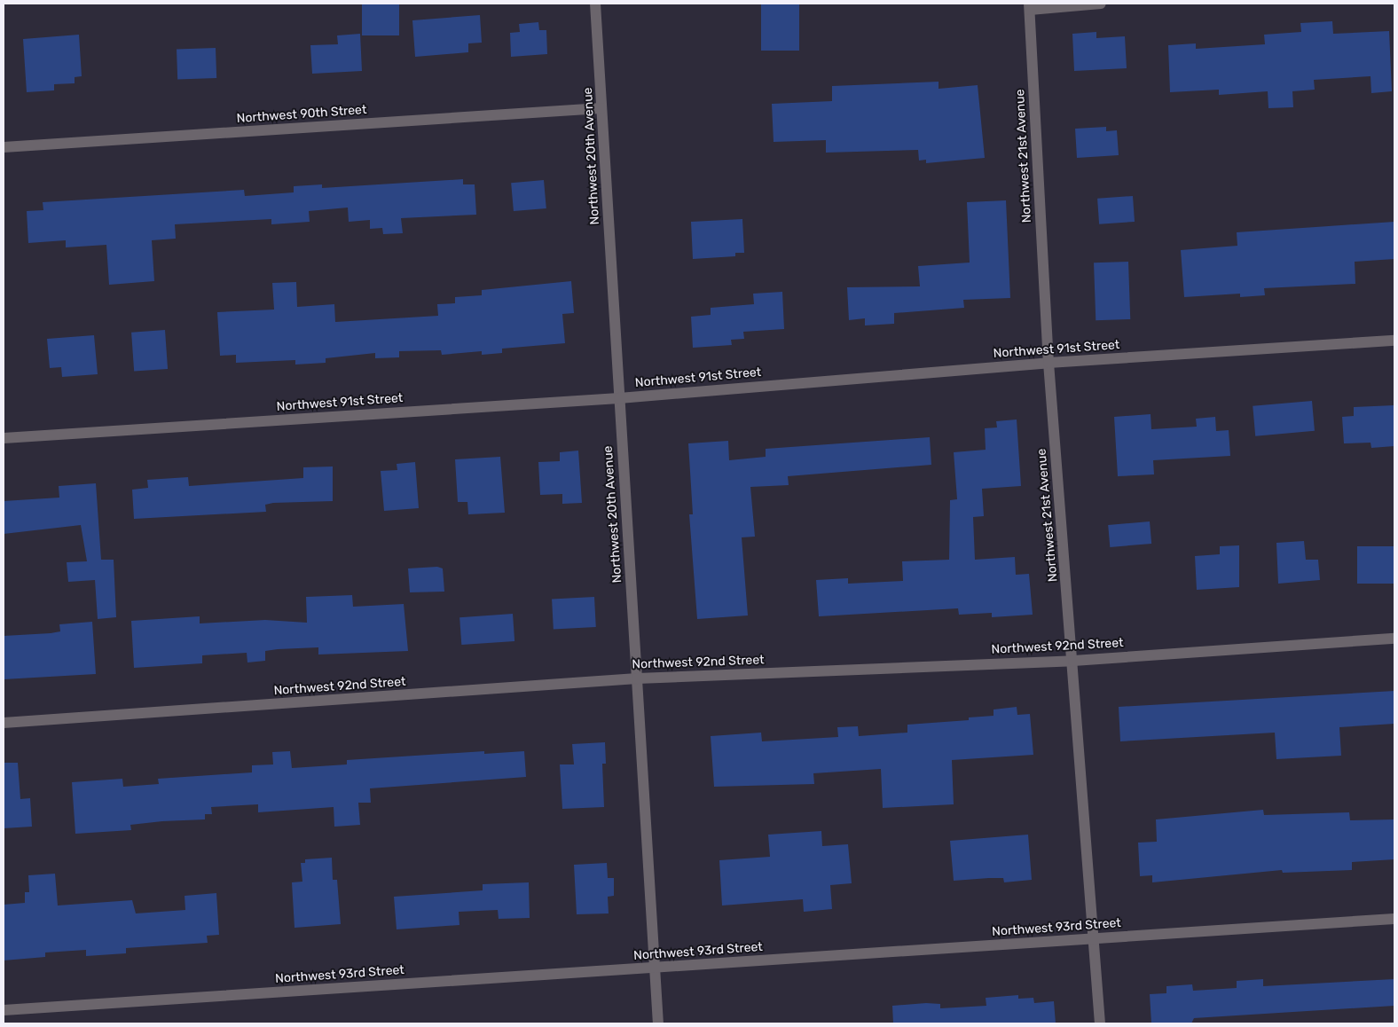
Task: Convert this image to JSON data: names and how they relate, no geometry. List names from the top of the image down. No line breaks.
{"streets":{"street":["Northwest 90th Street","Northwest 20th Avenue","Northwest 21st Avenue","Northwest 91st Street","Northwest 92nd Street","Northwest 93rd Street"]},"crossings":[["Northwest 90th Street","Northwest 20th Avenue"],["Northwest 20th Avenue","Northwest 91st Street"],["Northwest 20th Avenue","Northwest 92nd Street"],["Northwest 20th Avenue","Northwest 93rd Street"],["Northwest 21st Avenue","Northwest 91st Street"],["Northwest 21st Avenue","Northwest 92nd Street"],["Northwest 21st Avenue","Northwest 93rd Street"]]}
